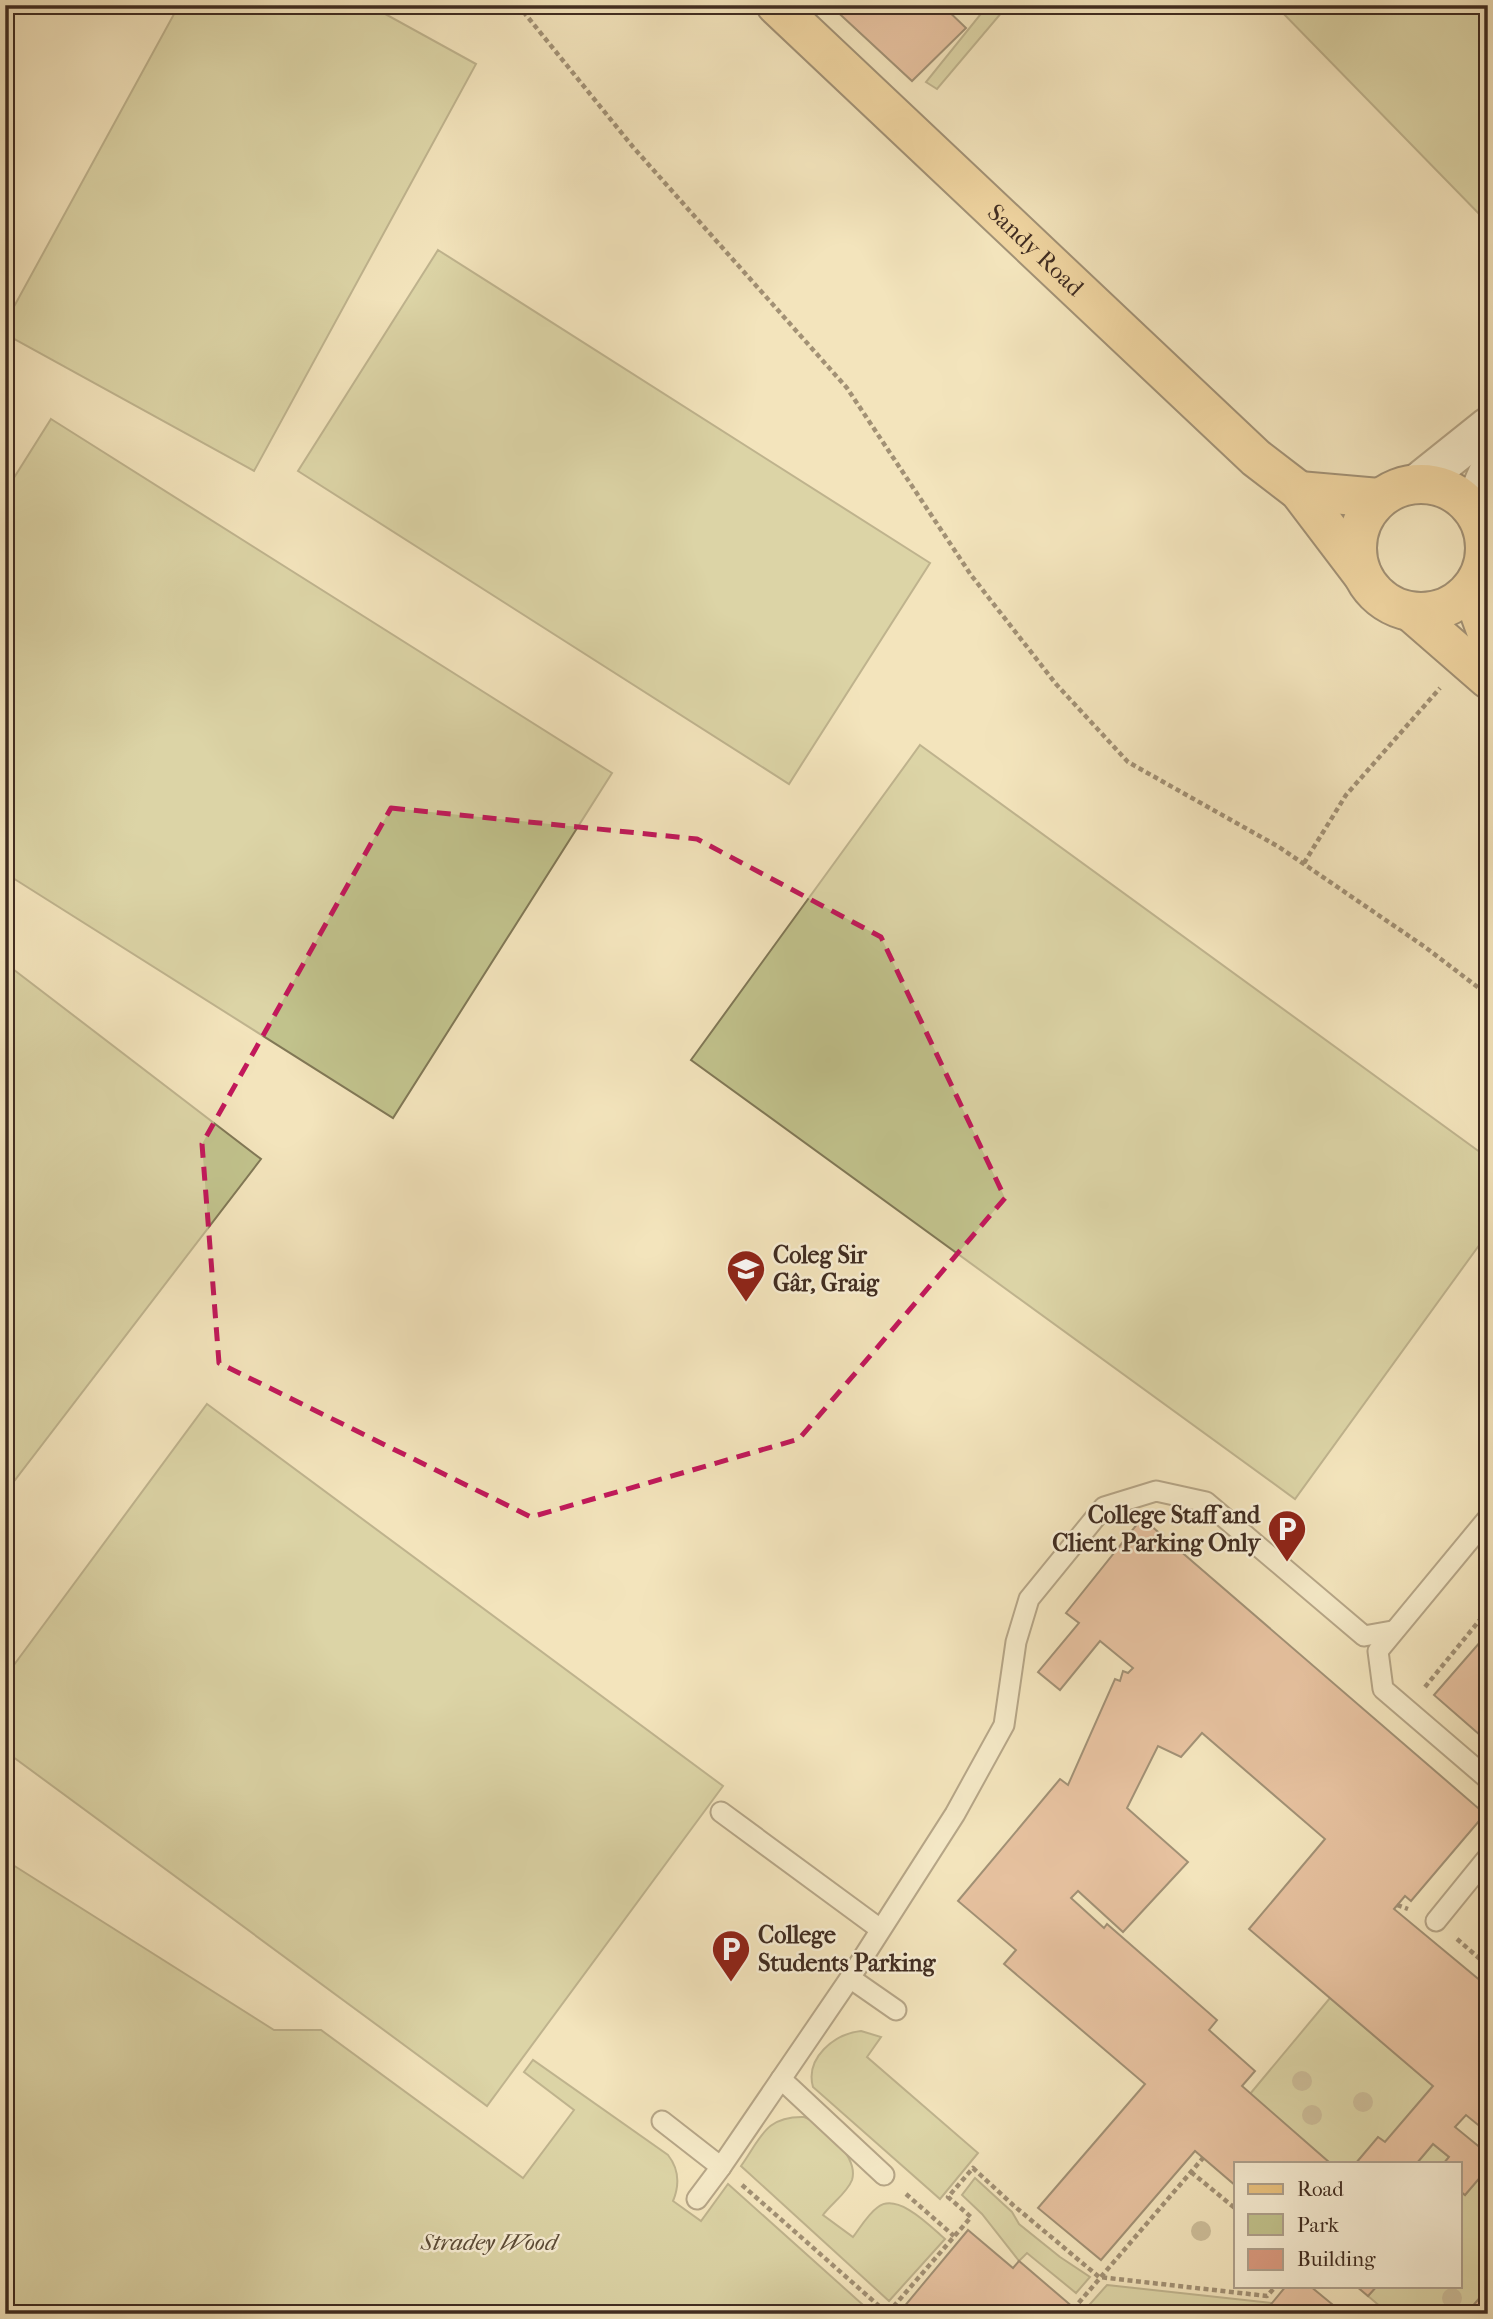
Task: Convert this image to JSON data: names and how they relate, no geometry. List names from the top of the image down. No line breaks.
{"streets":{"main road":["Sandy Road"]},"parks":["Stradey Wood"],"places":{"school or university":["Coleg Sir Gâr, Graig"],"parking":["College Staff and Client Parking Only","College Students Parking"]},"legend":["Road","Park","Building"]}
